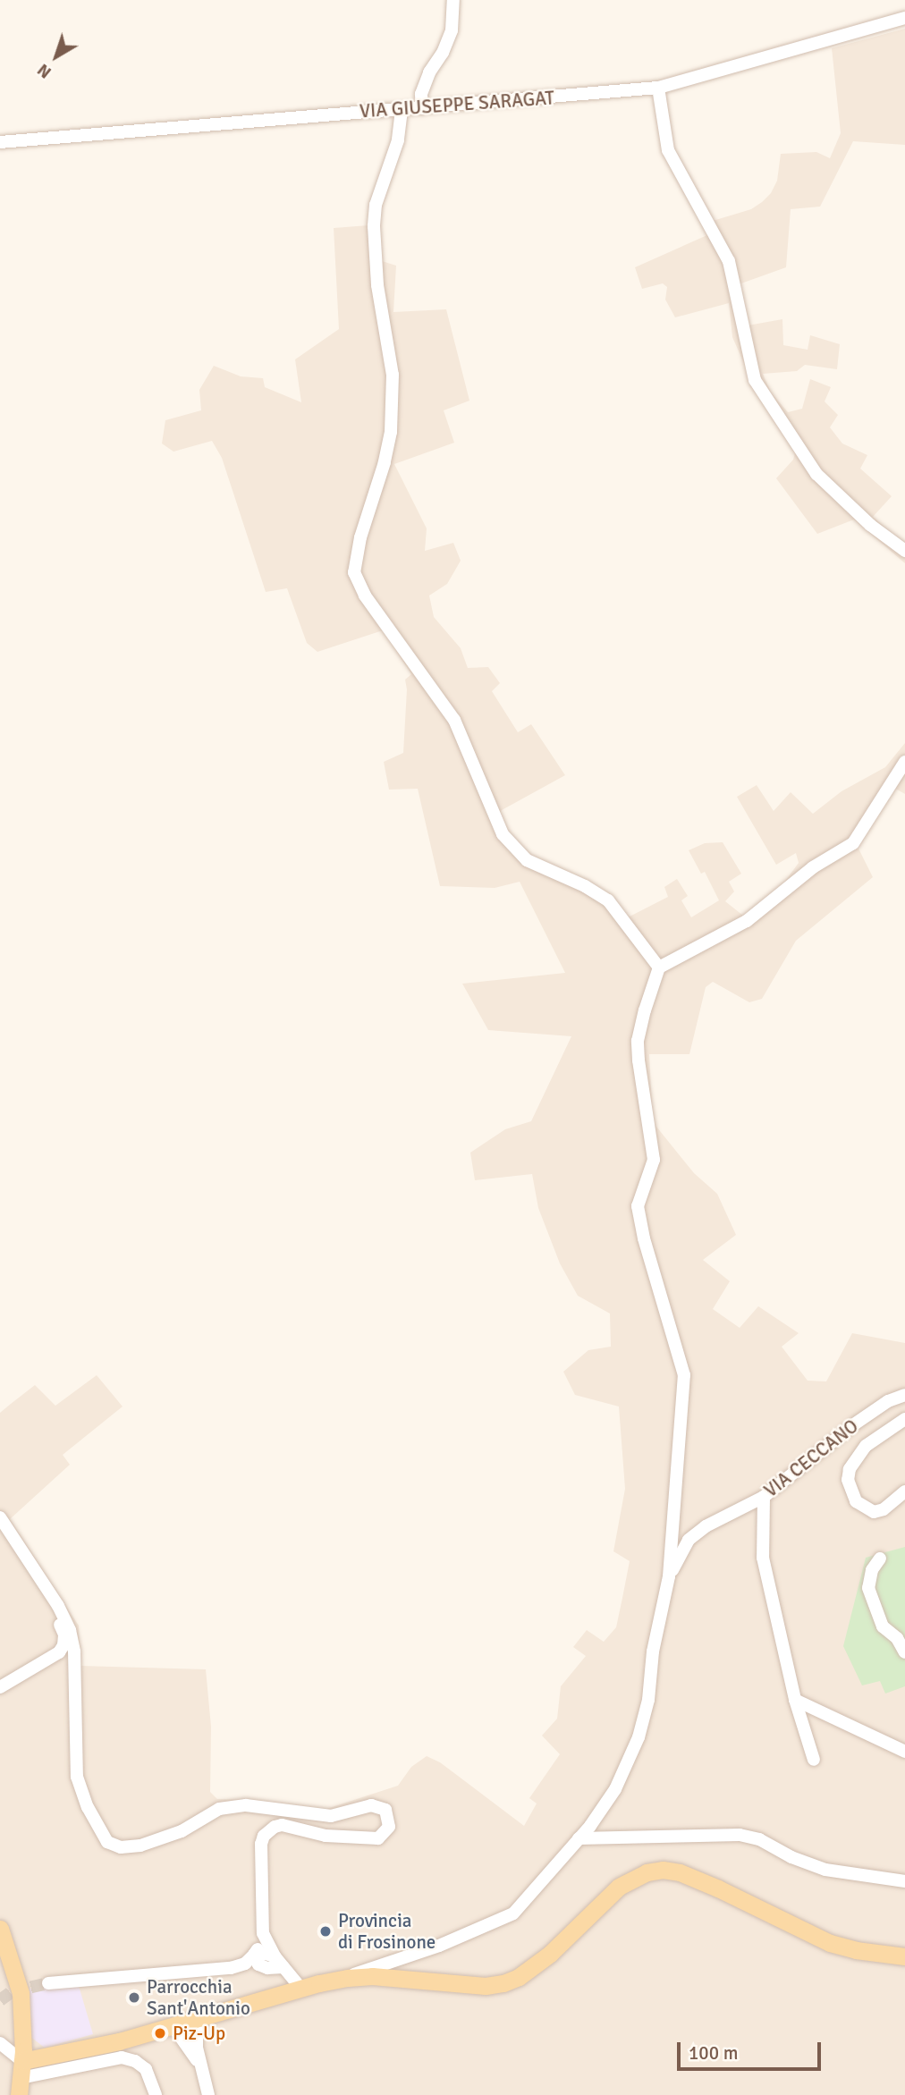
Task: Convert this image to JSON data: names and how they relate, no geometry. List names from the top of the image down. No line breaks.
{"streets":{"street":["VIA GIUSEPPE SARAGAT","VIA CECCANO"]},"places":["Provincia di Frosinone","Parrocchia Sant'Antonio","Piz-Up"],"scale_bar":"100 m","north":"bottom left"}
